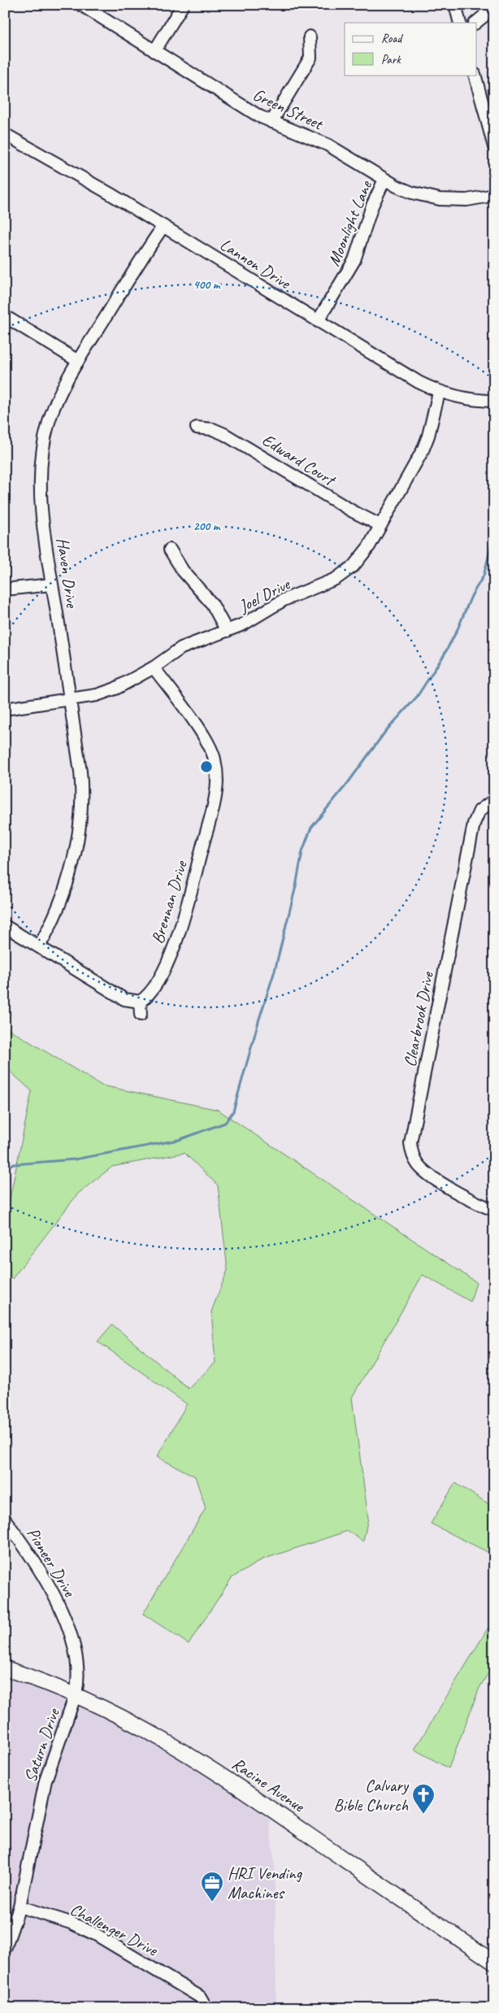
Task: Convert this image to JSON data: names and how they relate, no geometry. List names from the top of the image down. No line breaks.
{"streets":{"main road":["Racine Avenue"],"street":["Green Street","Moonlight Lane","Lannon Drive","Edward Court","Haven Drive","Joel Drive","Brennan Drive","Clearbrook Drive","Pioneer Drive","Saturn Drive","Challenger Drive"]},"crossings":[["Green Street","Moonlight Lane"],["Moonlight Lane","Lannon Drive"],["Lannon Drive","Haven Drive"],["Lannon Drive","Joel Drive"],["Edward Court","Joel Drive"],["Haven Drive","Joel Drive"],["Joel Drive","Brennan Drive"],["Pioneer Drive","Saturn Drive"],["Pioneer Drive","Racine Avenue"],["Saturn Drive","Racine Avenue"],["Saturn Drive","Challenger Drive"]],"places":{"church":["Calvary Bible Church"],"office":["HRI Vending Machines"]},"legend":["Road","Park"],"rings":["400 m","200 m"]}
